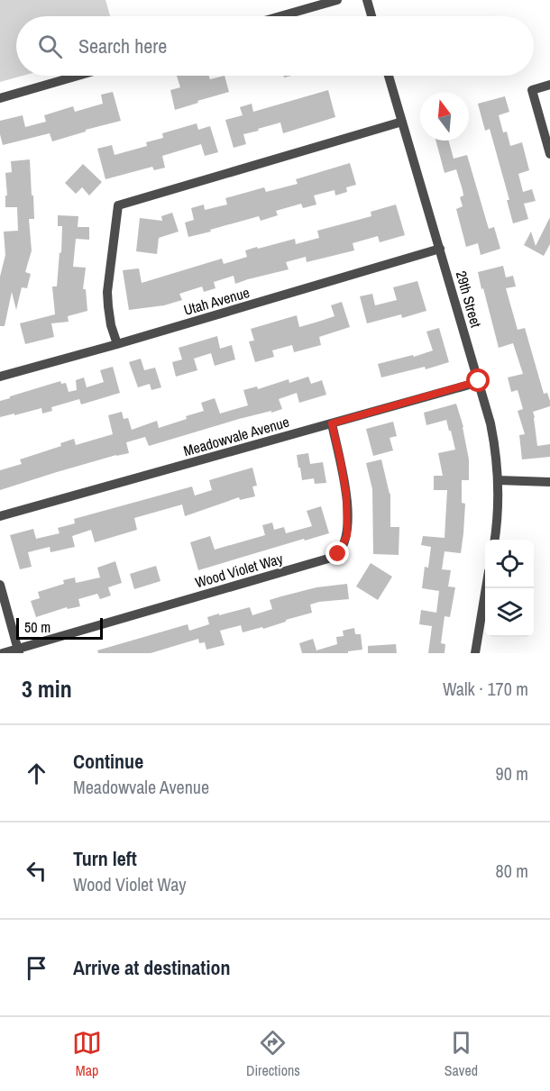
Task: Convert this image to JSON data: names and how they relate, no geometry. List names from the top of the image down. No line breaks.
{"streets":{"street":["29th Street","Utah Avenue","Meadowvale Avenue","Wood Violet Way"]},"crossings":[["29th Street","Utah Avenue"],["29th Street","Meadowvale Avenue"],["Meadowvale Avenue","Wood Violet Way"]],"scale_bar":"50 m","north":"top","page":{"search":"Search here","scale":"50 m","heading":["3 min","Walk · 170 m"],"list":[["Continue","Meadowvale Avenue","90 m"],["Turn left","Wood Violet Way","80 m"],"Arrive at destination"],"nav":["Map","Directions","Saved"]}}
